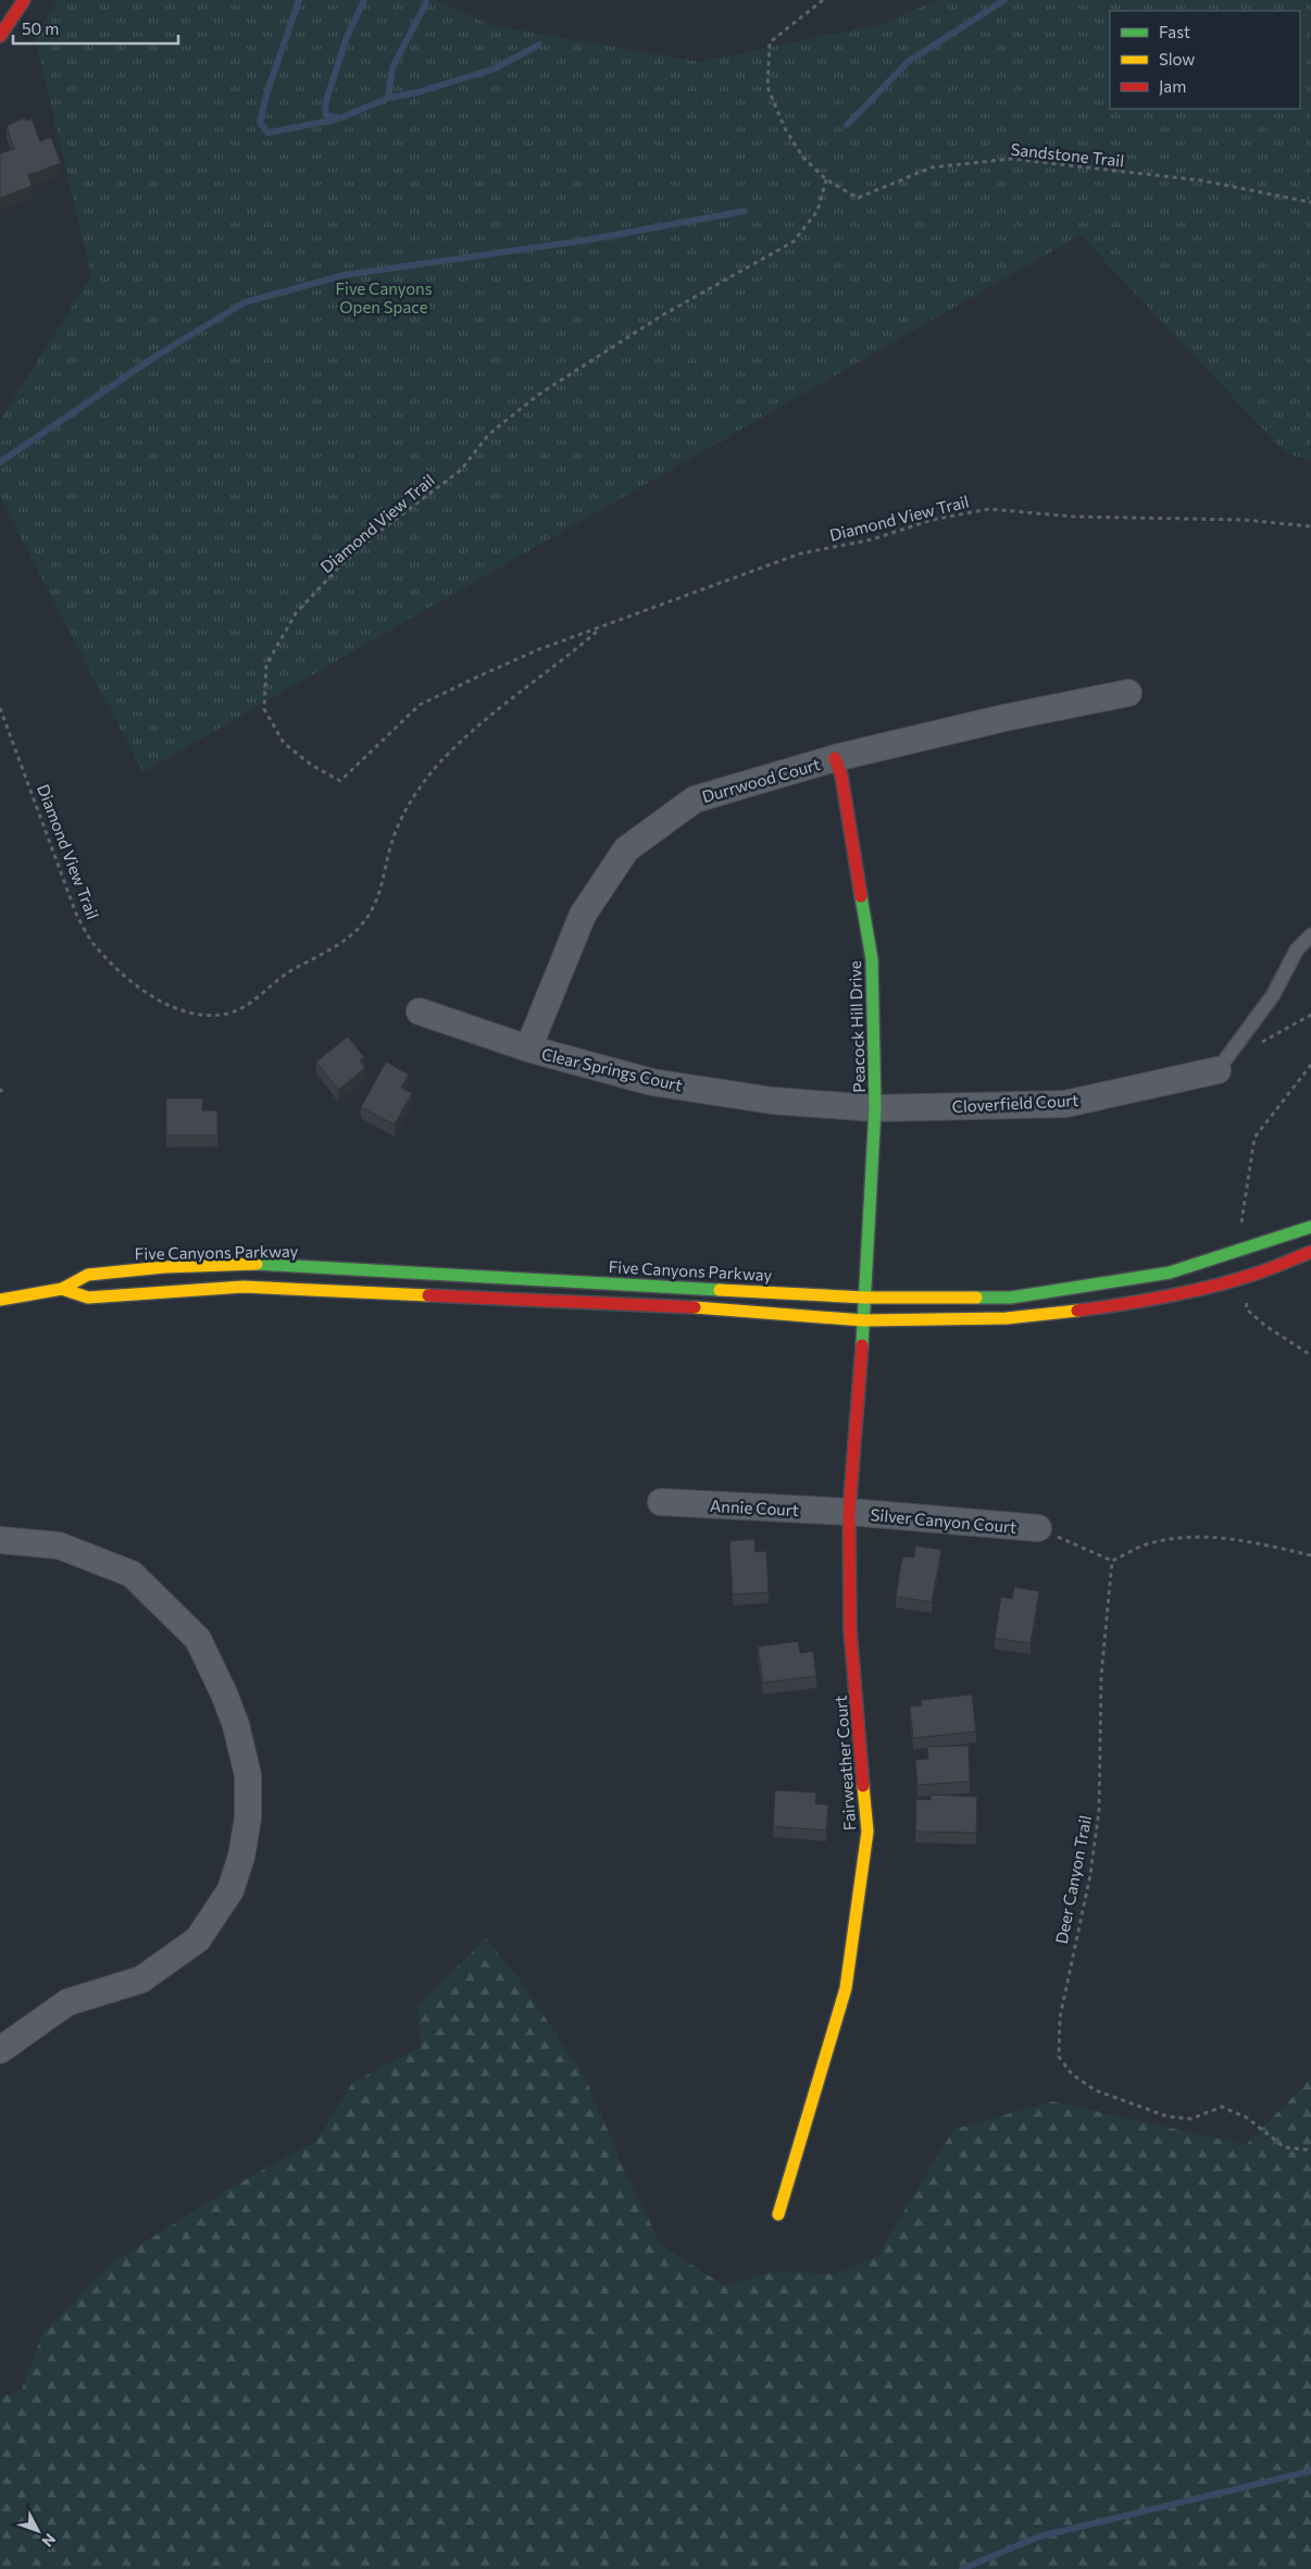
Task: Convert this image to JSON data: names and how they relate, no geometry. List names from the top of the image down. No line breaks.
{"streets":{"main road":["Peacock Hill Drive","Five Canyons Parkway","Fairweather Court"],"street":["Durrwood Court","Clear Springs Court","Cloverfield Court","Annie Court","Silver Canyon Court"],"path":["Sandstone Trail","Diamond View Trail","Deer Canyon Trail"]},"crossings":[["Sandstone Trail","Diamond View Trail"],["Durrwood Court","Peacock Hill Drive"],["Durrwood Court","Clear Springs Court"],["Peacock Hill Drive","Clear Springs Court"],["Peacock Hill Drive","Cloverfield Court"],["Peacock Hill Drive","Five Canyons Parkway"],["Peacock Hill Drive","Fairweather Court"],["Clear Springs Court","Cloverfield Court"],["Five Canyons Parkway","Fairweather Court"],["Annie Court","Silver Canyon Court"],["Annie Court","Fairweather Court"],["Silver Canyon Court","Fairweather Court"]],"parks":["Five Canyons Open Space"],"legend":["Fast","Slow","Jam"],"scale_bar":"50 m","north":"bottom right"}
